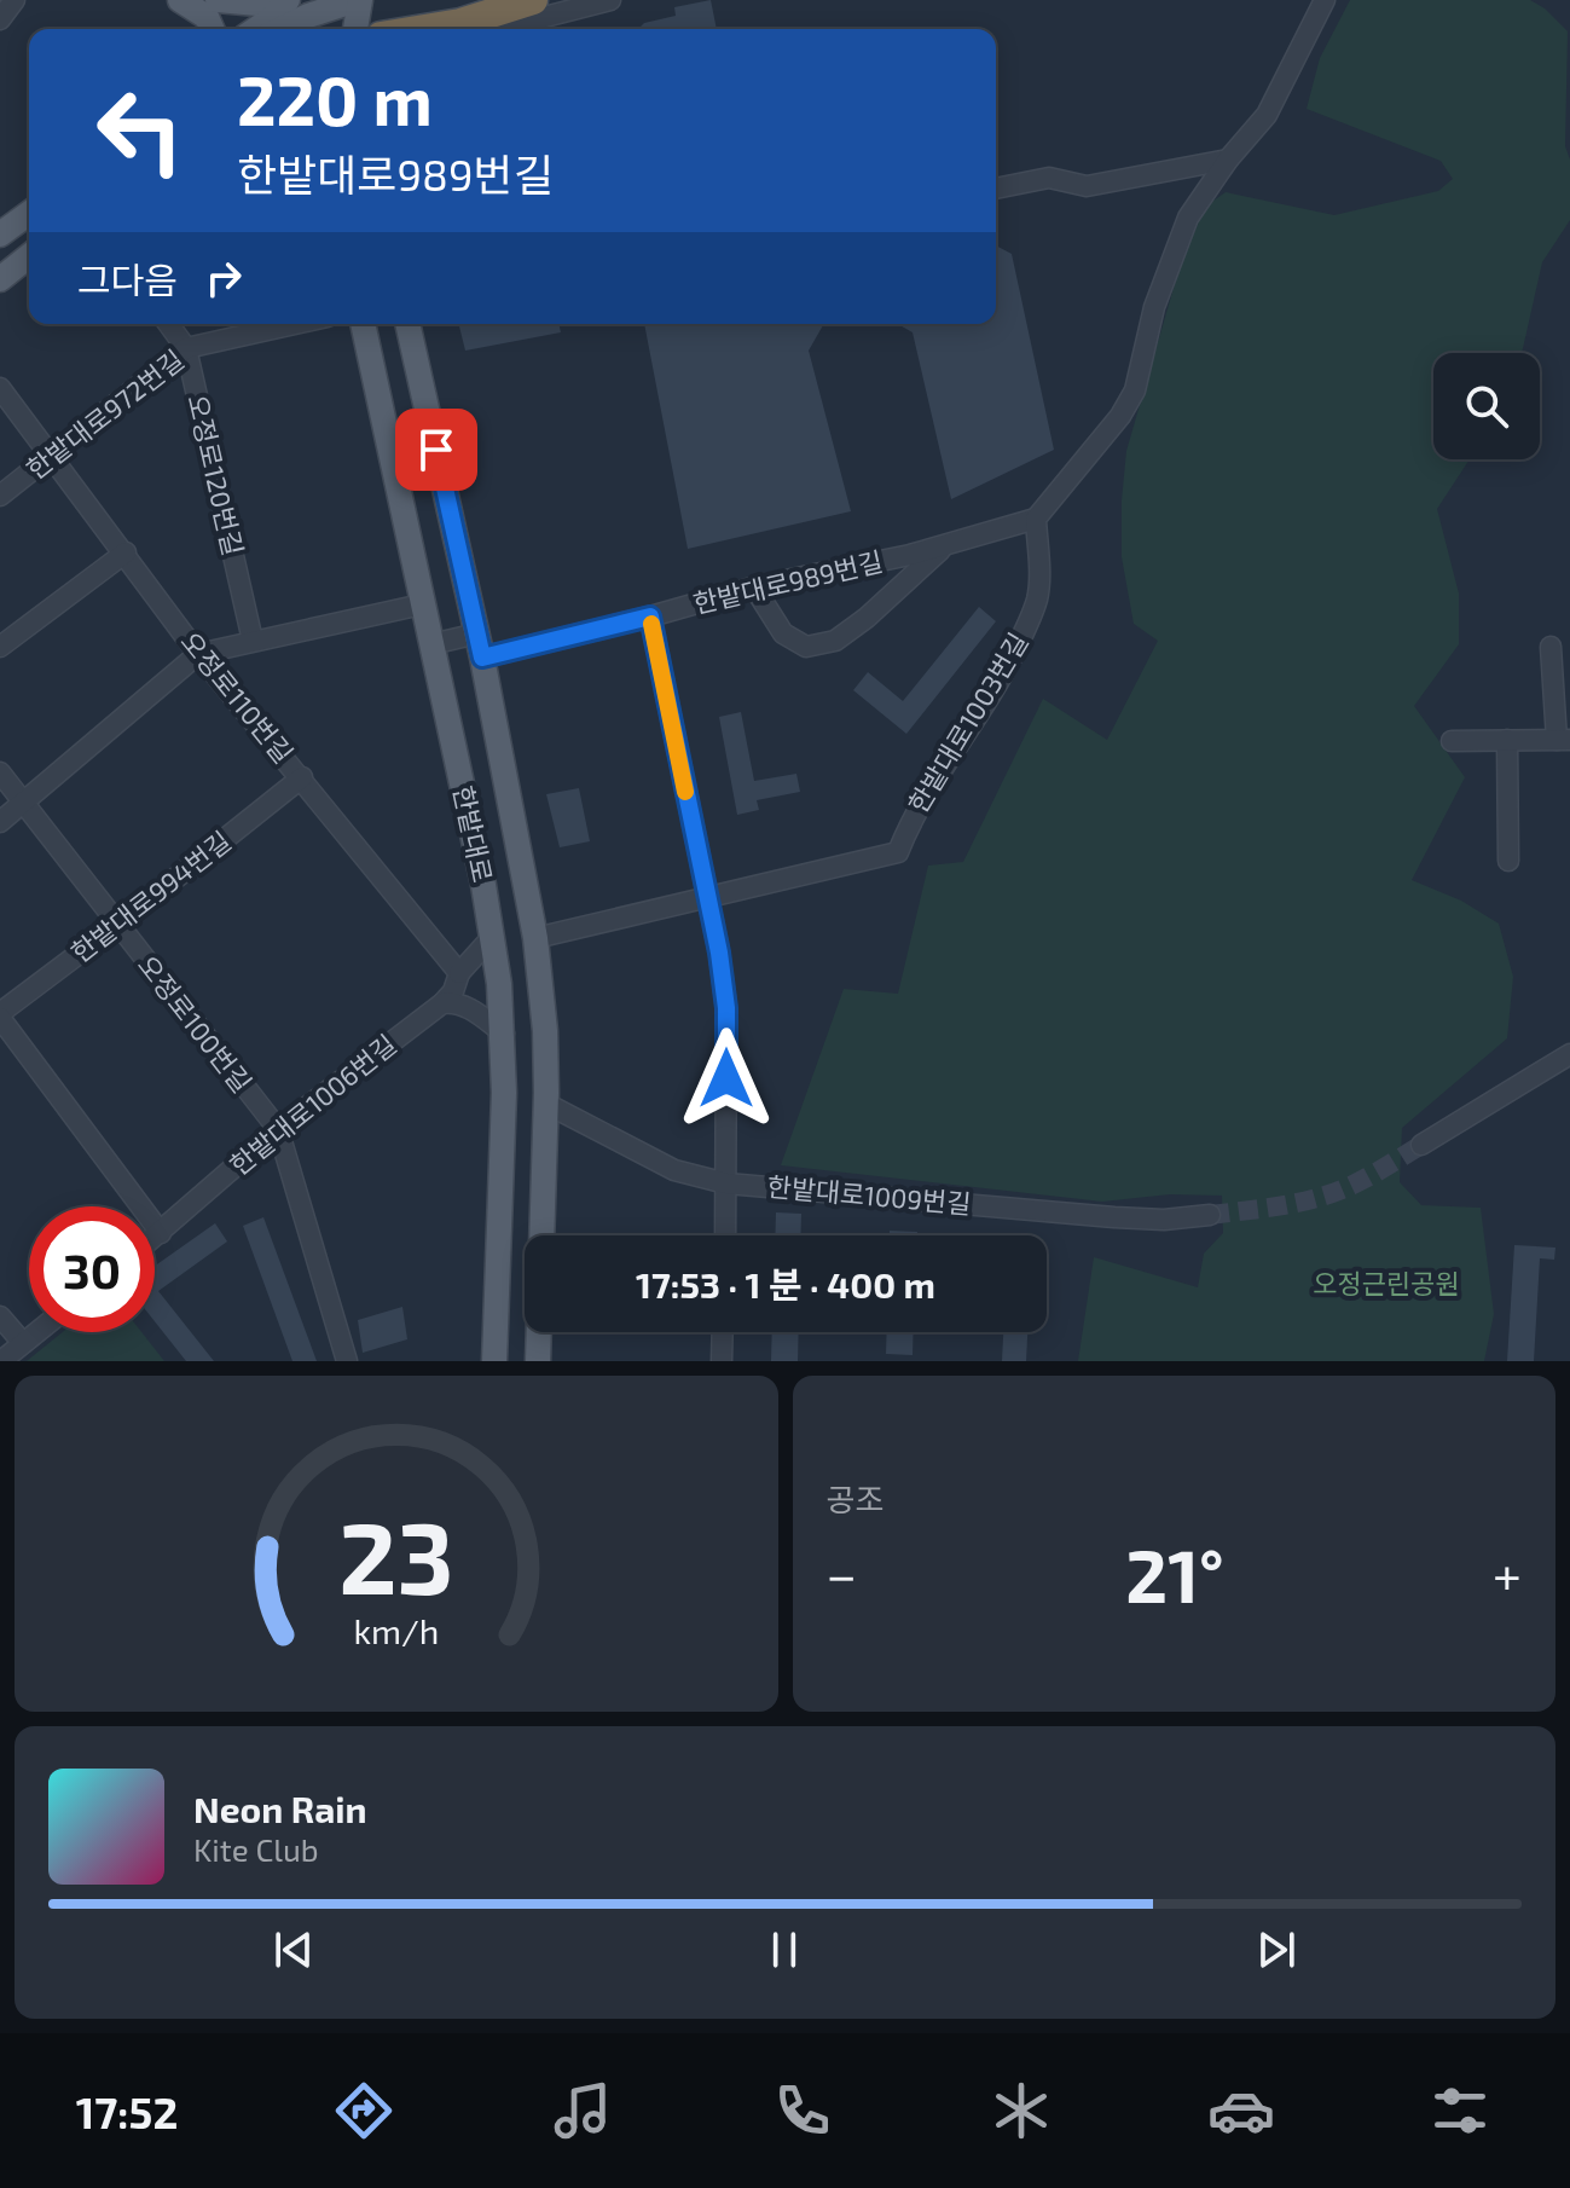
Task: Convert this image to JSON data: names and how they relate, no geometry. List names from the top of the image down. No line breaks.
{"streets":{"main road":["한밭대로"],"street":["한밭대로972번길","오정로120번길","한밭대로989번길","오정로110번길","한밭대로1003번길","한밭대로994번길","오정로100번길","한밭대로1006번길","한밭대로1009번길"]},"crossings":[["한밭대로972번길","오정로120번길"],["한밭대로972번길","오정로110번길"],["한밭대로989번길","한밭대로1003번길"],["한밭대로989번길","한밭대로"],["오정로110번길","한밭대로994번길"],["한밭대로1003번길","한밭대로"],["한밭대로","한밭대로1009번길"],["한밭대로994번길","오정로100번길"],["한밭대로994번길","한밭대로1006번길"],["오정로100번길","한밭대로1006번길"]],"parks":["오정근린공원"],"page":{"turn":["220 m","한밭대로989번길"],"then":"그다음","limit":"30","trip":"17:53 · 1 분 · 400 m","tile":"공조","heat":["−","21°","+"],"song":["Neon Rain","Kite Club"],"tabs":"17:52","gauge":["23","km/h"]}}
